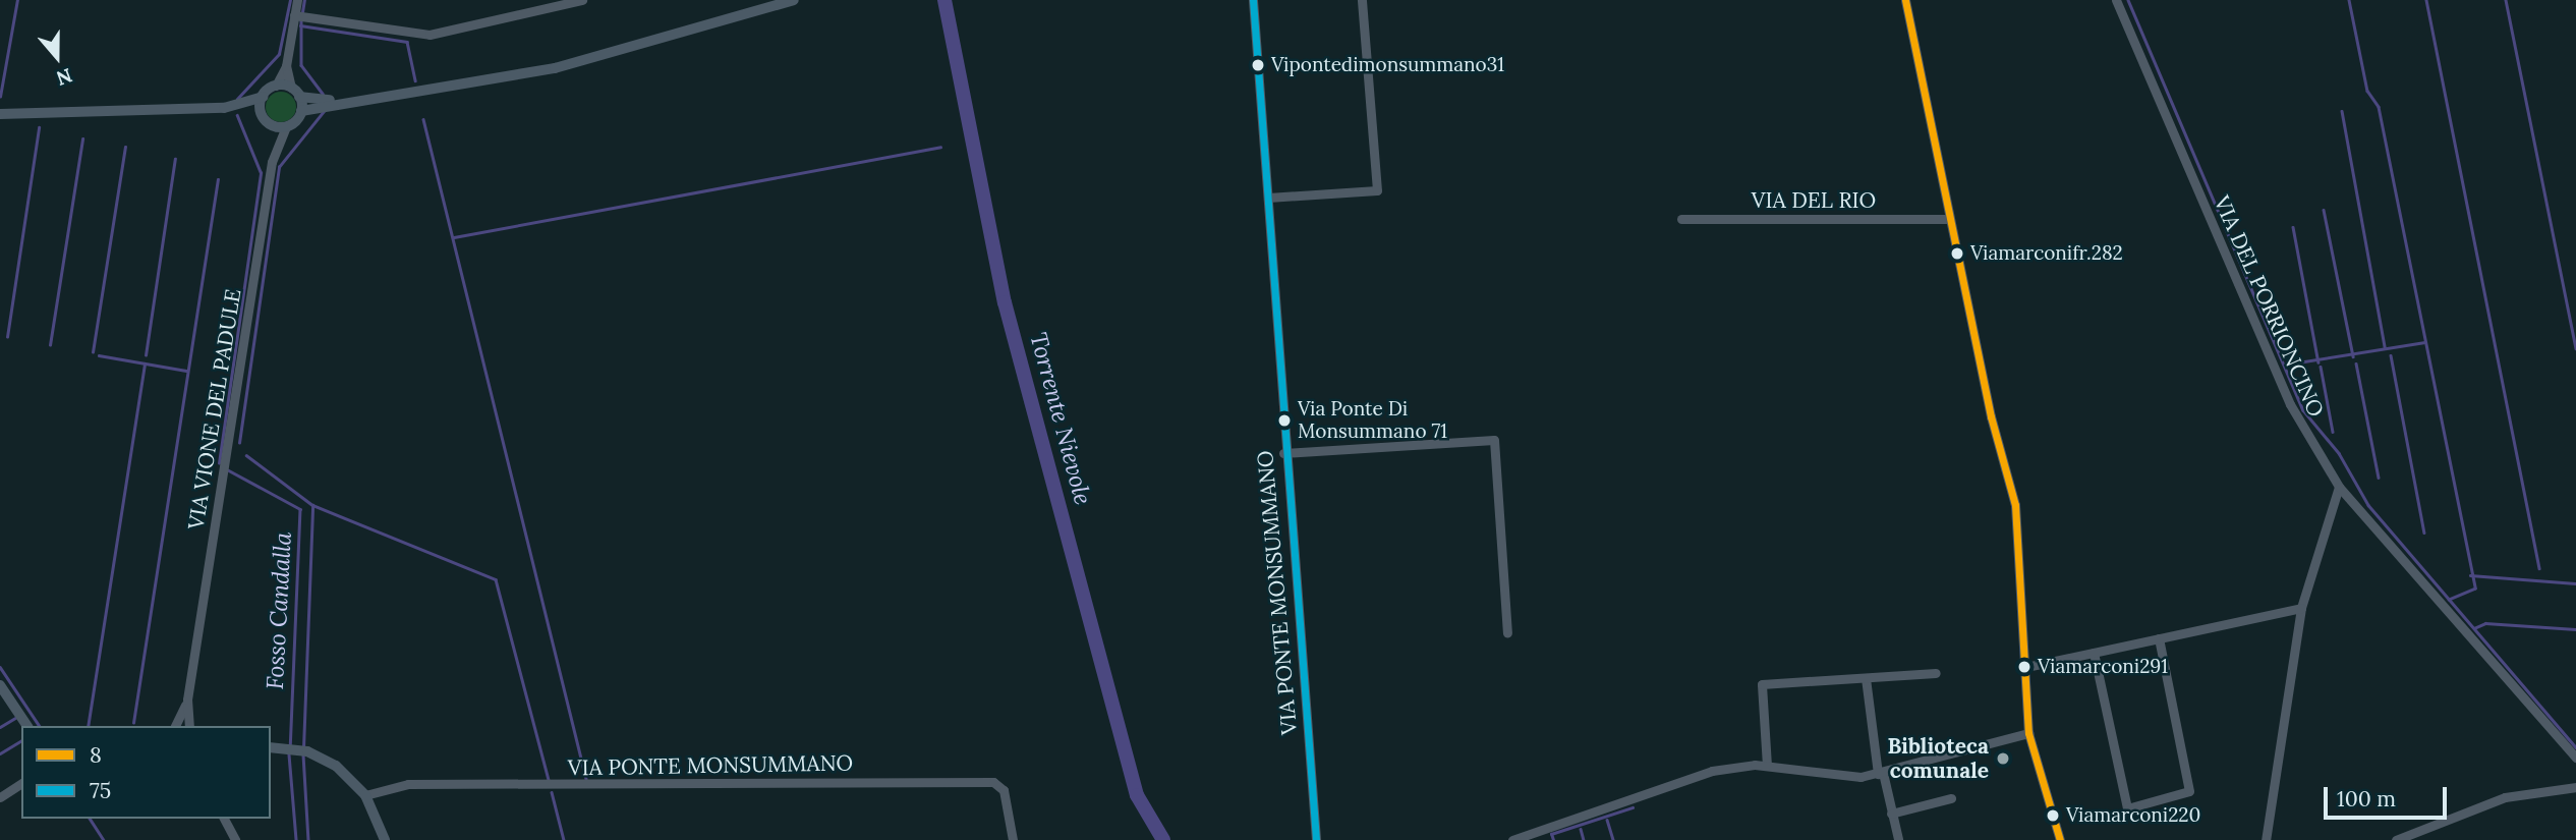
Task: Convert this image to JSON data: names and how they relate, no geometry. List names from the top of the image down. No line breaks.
{"streets":{"street":["VIA DEL RIO","VIA DEL PORRIONCINO","VIA VIONE DEL PADULE","VIA PONTE MONSUMMANO"]},"water":["Torrente Nievole","Fosso Candalla"],"places":["Vipontedimonsummano31","Viamarconifr.282","Via Ponte Di Monsummano 71","Viamarconi291","Biblioteca comunale","Viamarconi220"],"lines":["transit line 8","transit line 75"],"legend":["8","75"],"scale_bar":"100 m","north":"bottom"}
